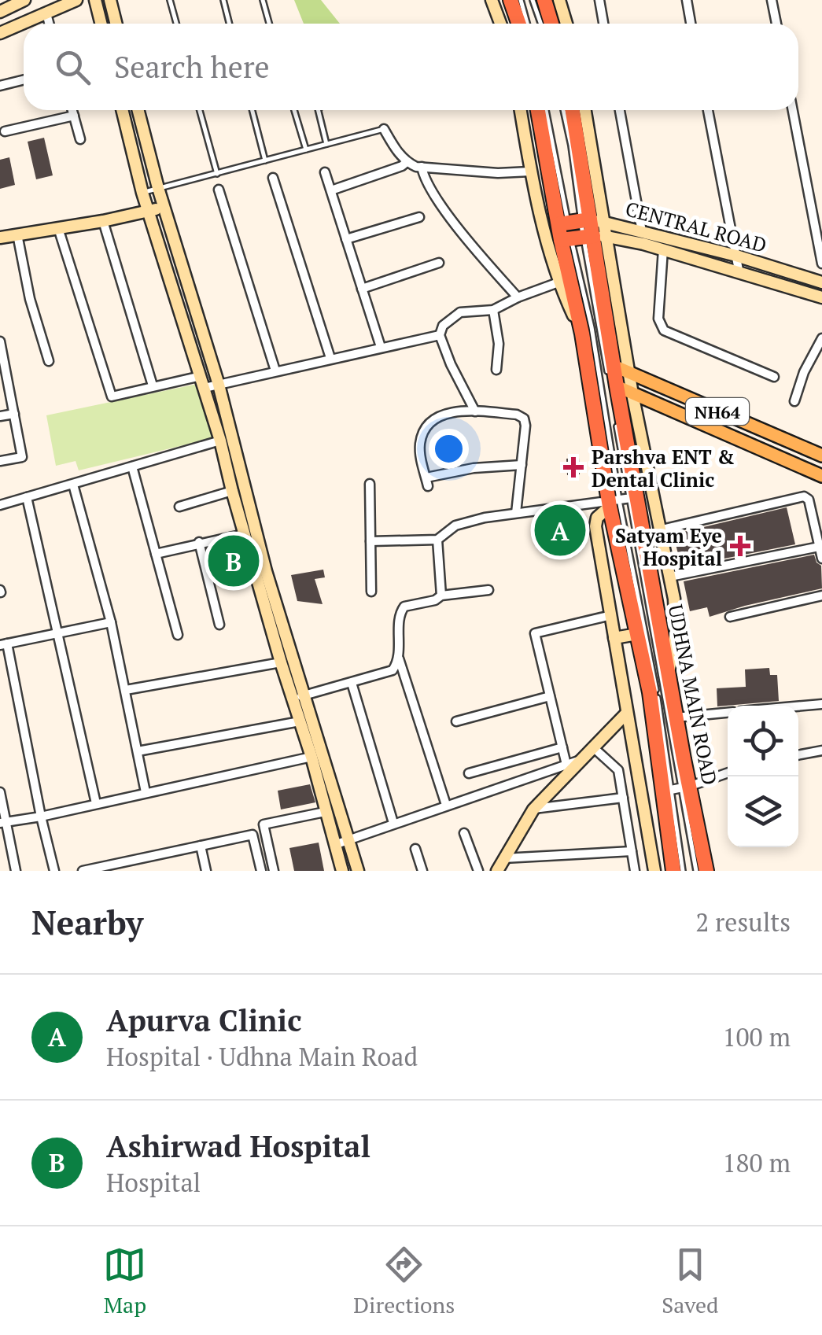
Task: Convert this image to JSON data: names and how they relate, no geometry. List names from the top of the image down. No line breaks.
{"streets":{"highway":["UDHNA MAIN ROAD"],"main road":["NH64"],"street":["CENTRAL ROAD"]},"crossings":[["CENTRAL ROAD","UDHNA MAIN ROAD"],["NH64","UDHNA MAIN ROAD"]],"places":{"health":["Parshva ENT & Dental Clinic","Satyam Eye Hospital"]},"page":{"search":"Search here","pins":["A","B"],"heading":["Nearby","2 results"],"list":[{"mark":"A","name":"Apurva Clinic","note":"Hospital · Udhna Main Road","value":"100 m"},{"mark":"B","name":"Ashirwad Hospital","note":"Hospital","value":"180 m"}],"nav":["Map","Directions","Saved"]}}
